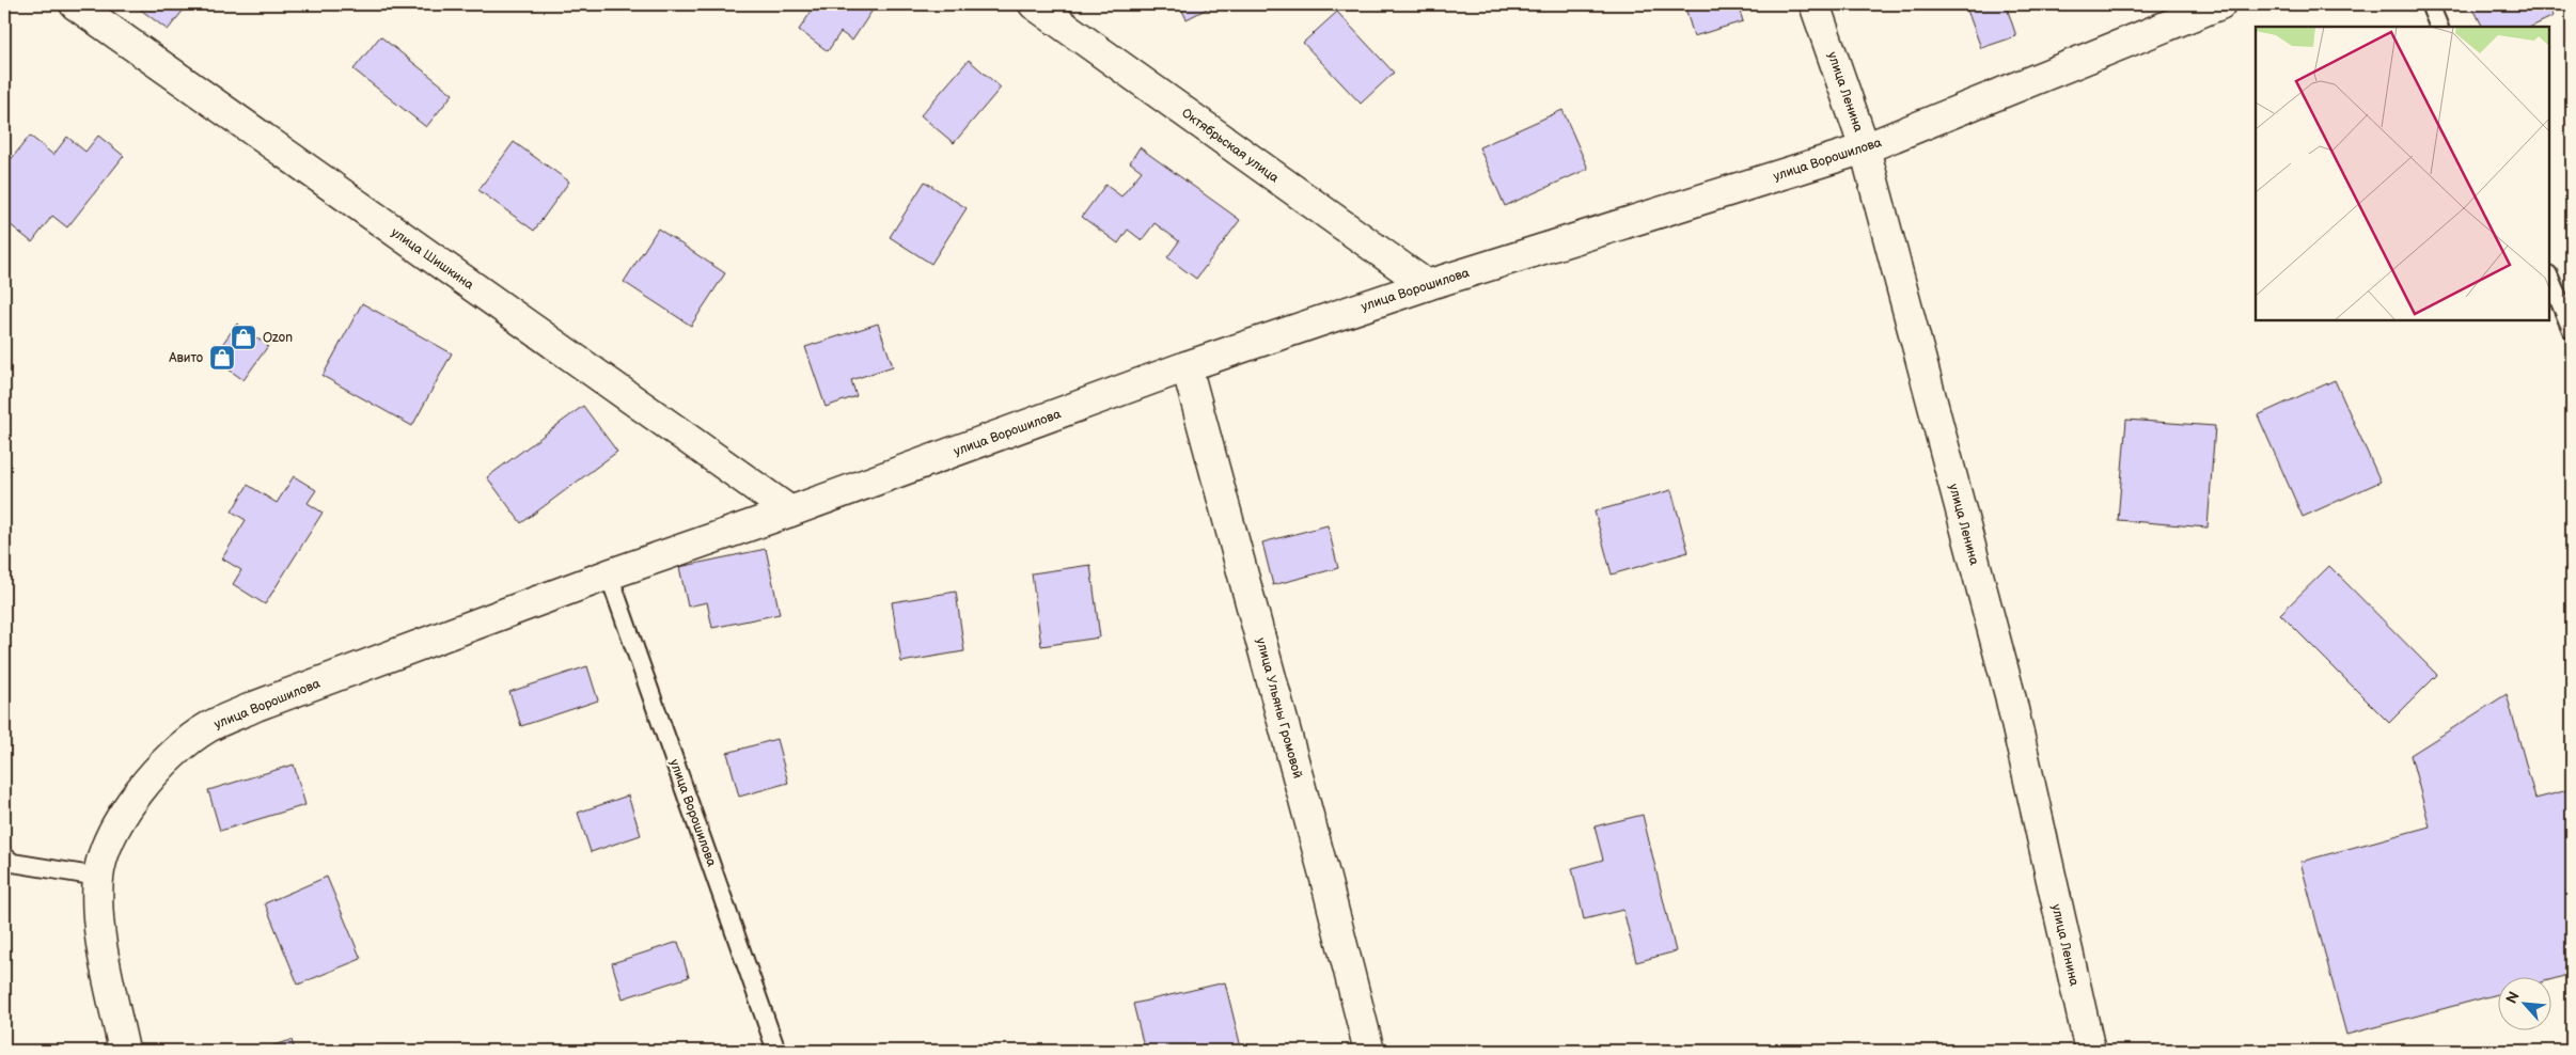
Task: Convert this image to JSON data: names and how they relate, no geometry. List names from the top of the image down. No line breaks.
{"streets":{"street":["улица Ленина","Октябрьская улица","улица Ворошилова","улица Шишкина","улица Ульяны Громовой"]},"crossings":[["улица Ленина","улица Ворошилова"],["Октябрьская улица","улица Ворошилова"],["улица Ворошилова","улица Шишкина"],["улица Ворошилова","улица Ульяны Громовой"]],"places":{"shop":["Ozon","Авито"]},"north":"top left"}
